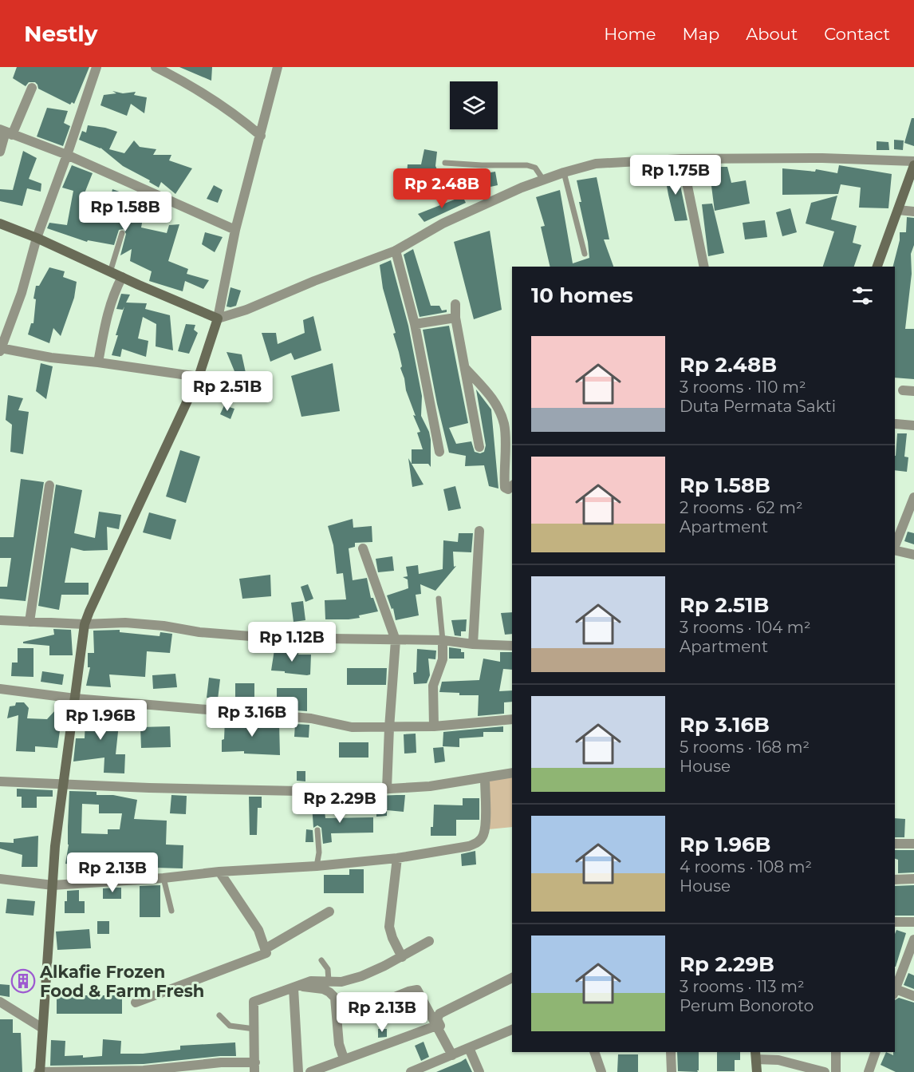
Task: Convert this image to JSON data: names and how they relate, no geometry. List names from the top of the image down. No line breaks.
{"places":{"building":["Alkafie Frozen Food & Farm Fresh"]},"page":{"header":"Nestly","nav":["Home","Map","About","Contact"],"price":["Rp 1.75B","Rp 2.48B","Rp 1.58B","Rp 2.51B","Rp 1.12B","Rp 3.16B","Rp 1.96B","Rp 2.29B","Rp 2.13B","Rp 2.13B"],"heading":"10 homes","list":[{"name":"Rp 2.48B","note":"3 rooms · 110 m² · Duta Permata Sakti"},{"name":"Rp 1.58B","note":"2 rooms · 62 m² · Apartment"},{"name":"Rp 2.51B","note":"3 rooms · 104 m² · Apartment"},{"name":"Rp 3.16B","note":"5 rooms · 168 m² · House"},{"name":"Rp 1.96B","note":"4 rooms · 108 m² · House"},{"name":"Rp 2.29B","note":"3 rooms · 113 m² · Perum Bonoroto"}]}}
